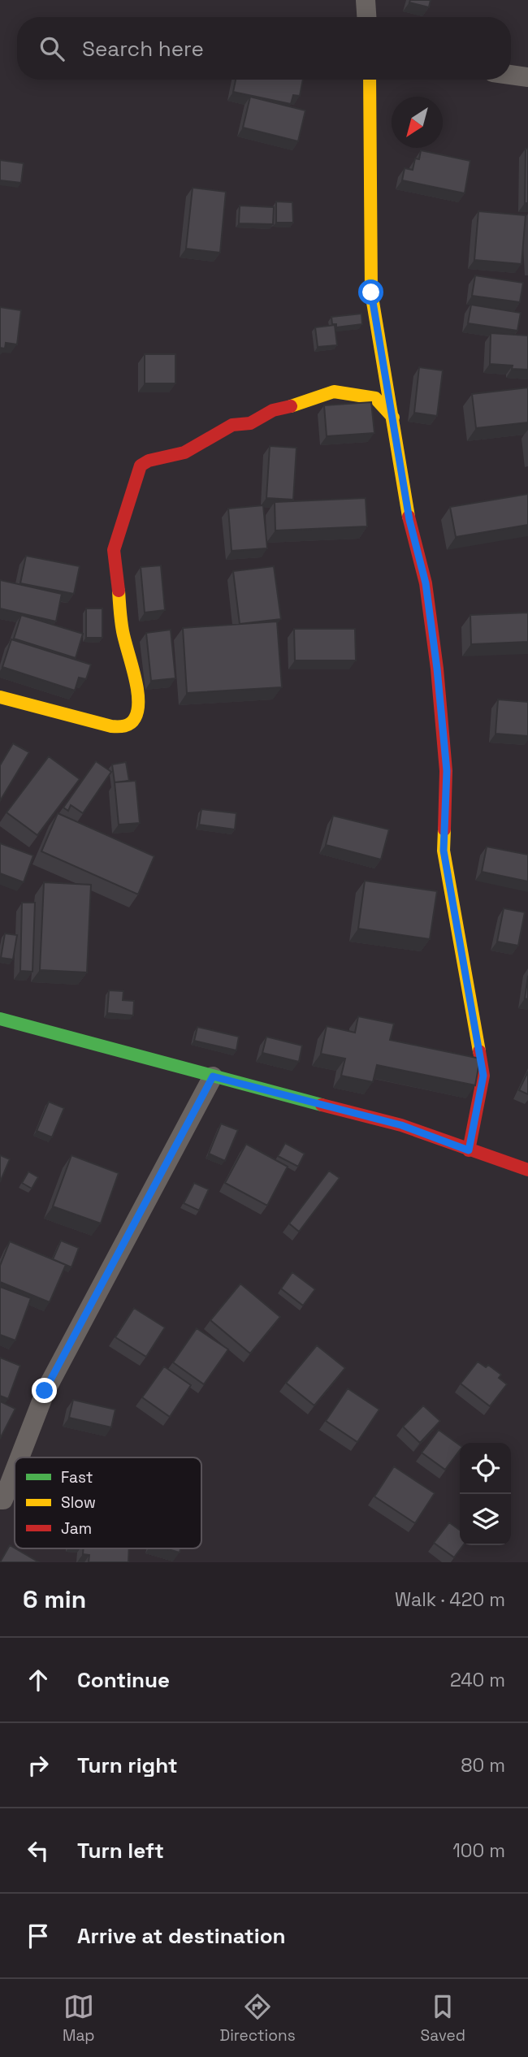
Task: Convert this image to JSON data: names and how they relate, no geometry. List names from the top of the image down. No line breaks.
{"legend":["Fast","Slow","Jam"],"north":"bottom left","page":{"search":"Search here","heading":["6 min","Walk · 420 m"],"list":[["Continue","240 m"],["Turn right","80 m"],["Turn left","100 m"],"Arrive at destination"],"nav":["Map","Directions","Saved"]}}
